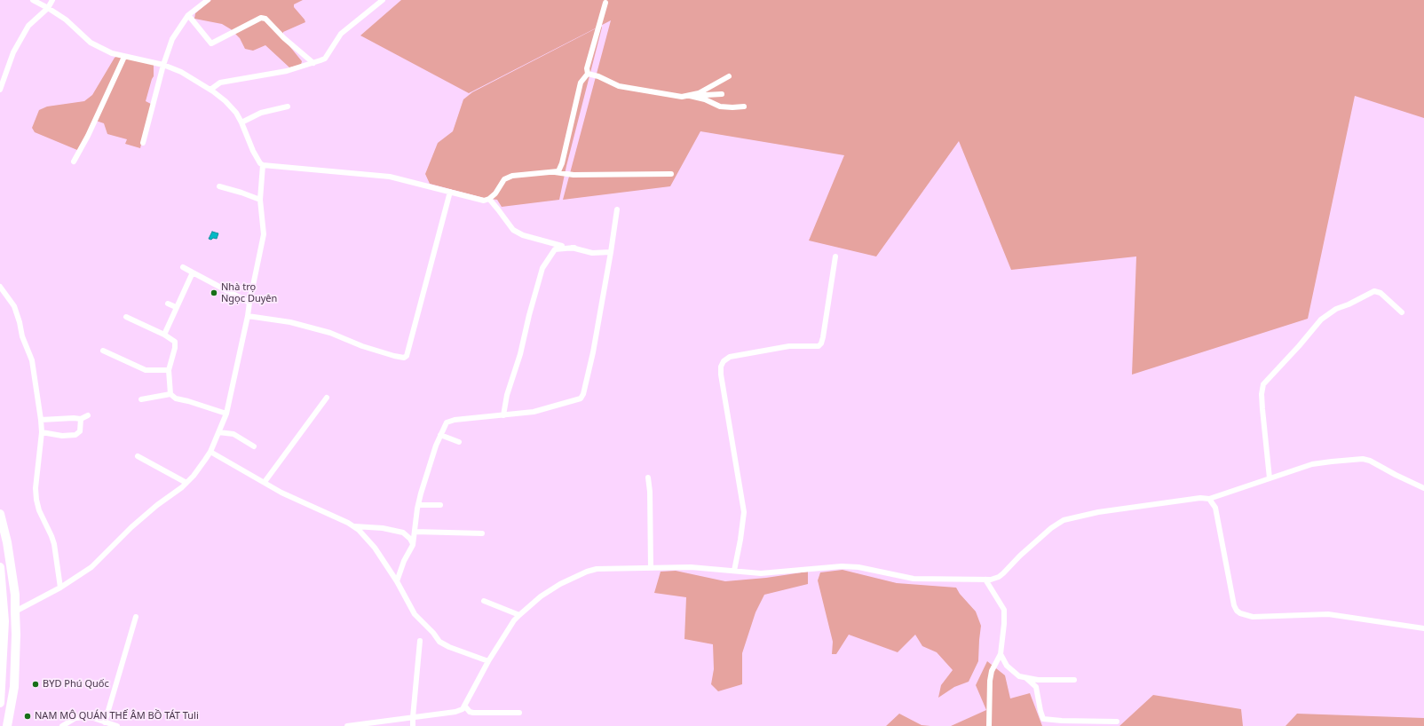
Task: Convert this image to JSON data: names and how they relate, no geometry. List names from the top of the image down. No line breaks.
{"places":["Nhà trọ Ngọc Duyên","BYD Phú Quốc","NAM MÔ QUÁN THẾ ÂM BỒ TÁT Tuli"]}
